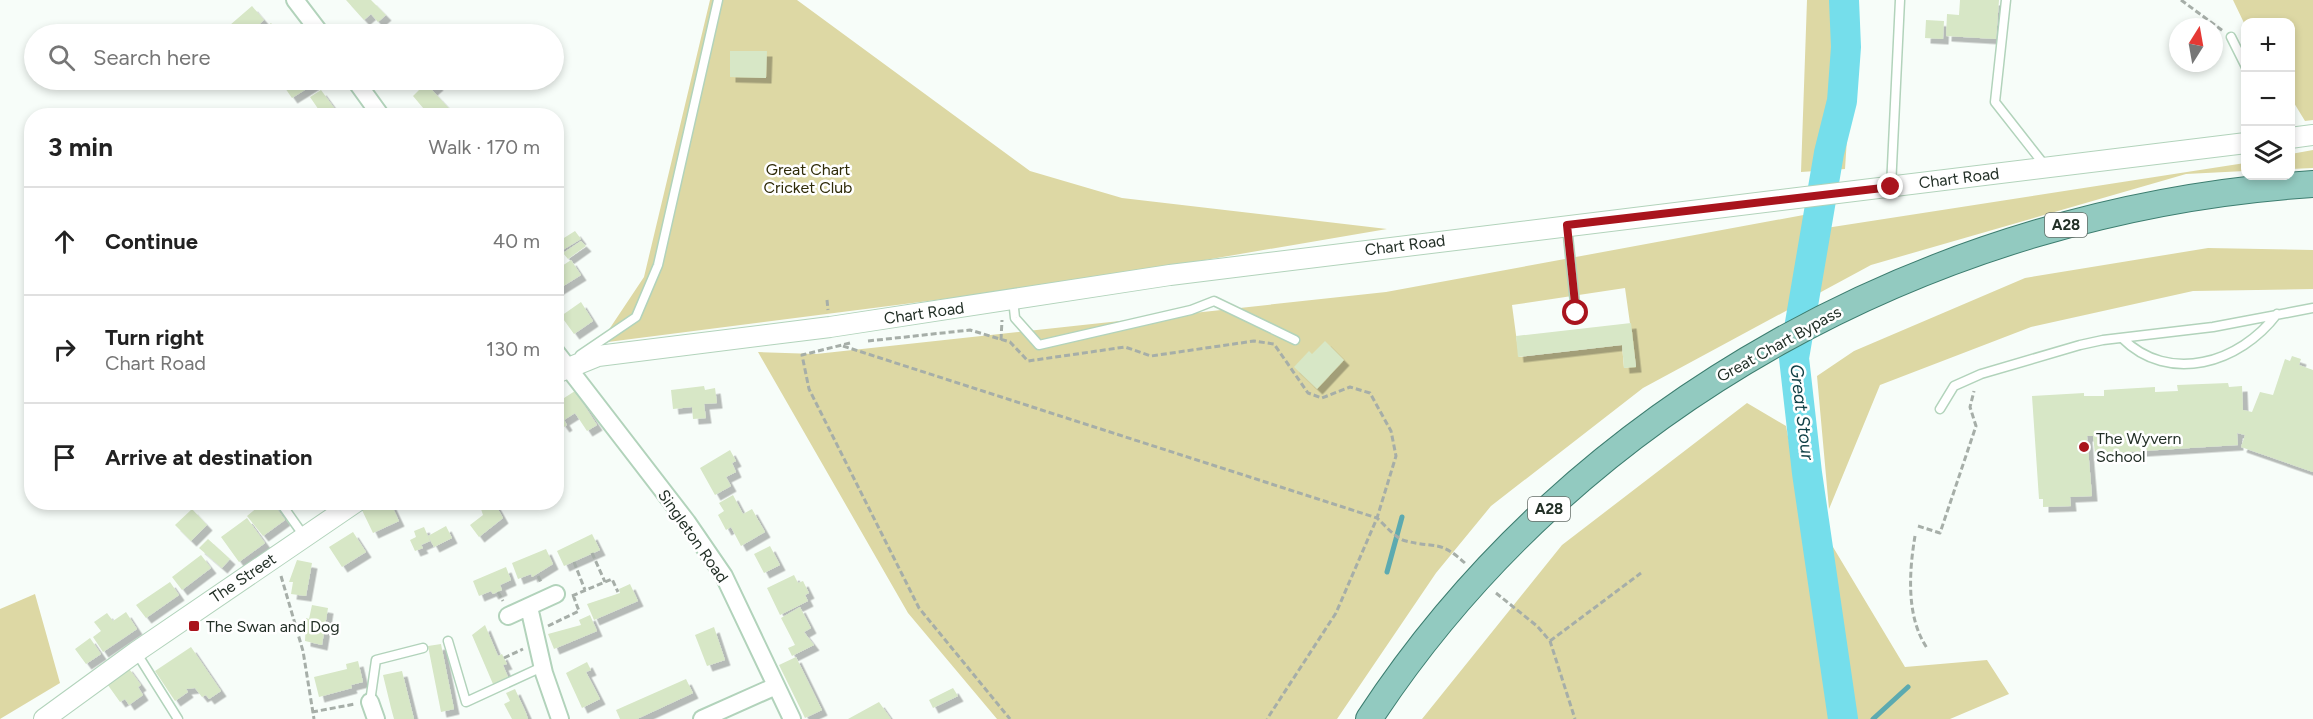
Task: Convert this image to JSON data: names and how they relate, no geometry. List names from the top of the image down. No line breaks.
{"streets":{"main road":["A28","Great Chart Bypass"],"street":["Chart Road","Singleton Road","The Street"]},"water":["Great Stour"],"parks":["Great Chart Cricket Club"],"places":{"other":["The Wyvern School"],"transit":["The Swan and Dog"]},"north":"top","page":{"map_buttons":["+","−"],"search":"Search here","heading":["3 min","Walk · 170 m"],"list":[["Continue","40 m"],["Turn right","Chart Road","130 m"],"Arrive at destination"]}}
